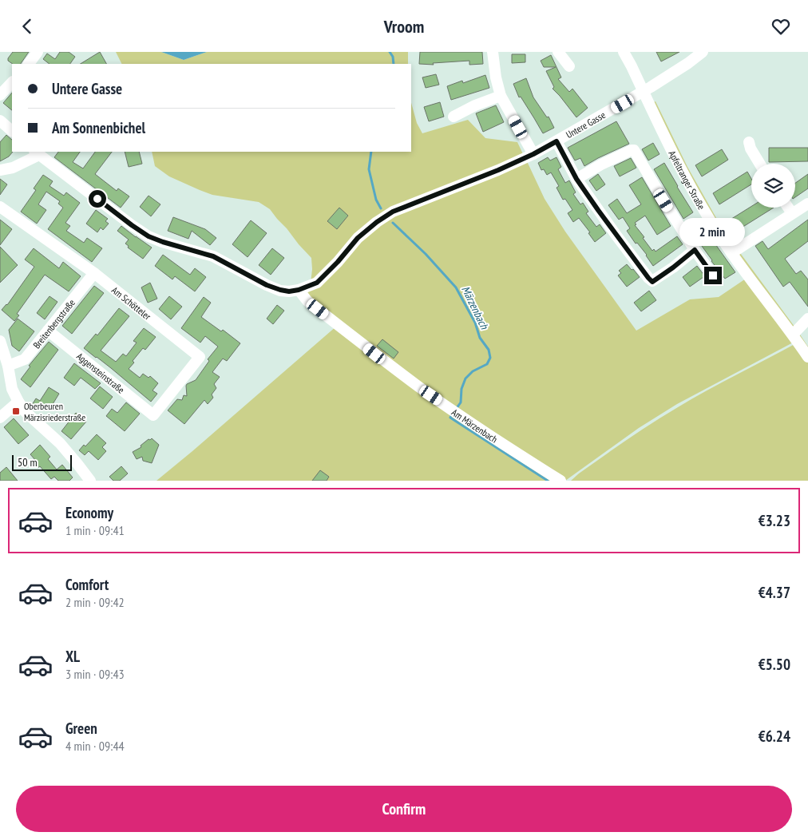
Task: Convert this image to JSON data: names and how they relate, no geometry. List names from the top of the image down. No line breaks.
{"streets":{"street":["Untere Gasse","Apfeltranger Straße","Am Schötteler","Breitenbergstraße","Aggensteinstraße","Am Märzenbach"]},"crossings":[["Untere Gasse","Apfeltranger Straße"],["Untere Gasse","Am Märzenbach"],["Am Schötteler","Breitenbergstraße"],["Am Schötteler","Aggensteinstraße"],["Breitenbergstraße","Aggensteinstraße"]],"water":["Märzenbach"],"places":{"transit":["Oberbeuren Märzisriederstraße"]},"scale_bar":"50 m","page":{"header":"Vroom","banner":["Untere Gasse","Am Sonnenbichel"],"bubble":"2 min","scale":"50 m","list":[{"name":"Economy","note":"1 min · 09:41","value":"€3.23"},{"name":"Comfort","note":"2 min · 09:42","value":"€4.37"},{"name":"XL","note":"3 min · 09:43","value":"€5.50"},{"name":"Green","note":"4 min · 09:44","value":"€6.24"}],"buttons":"Confirm"}}
